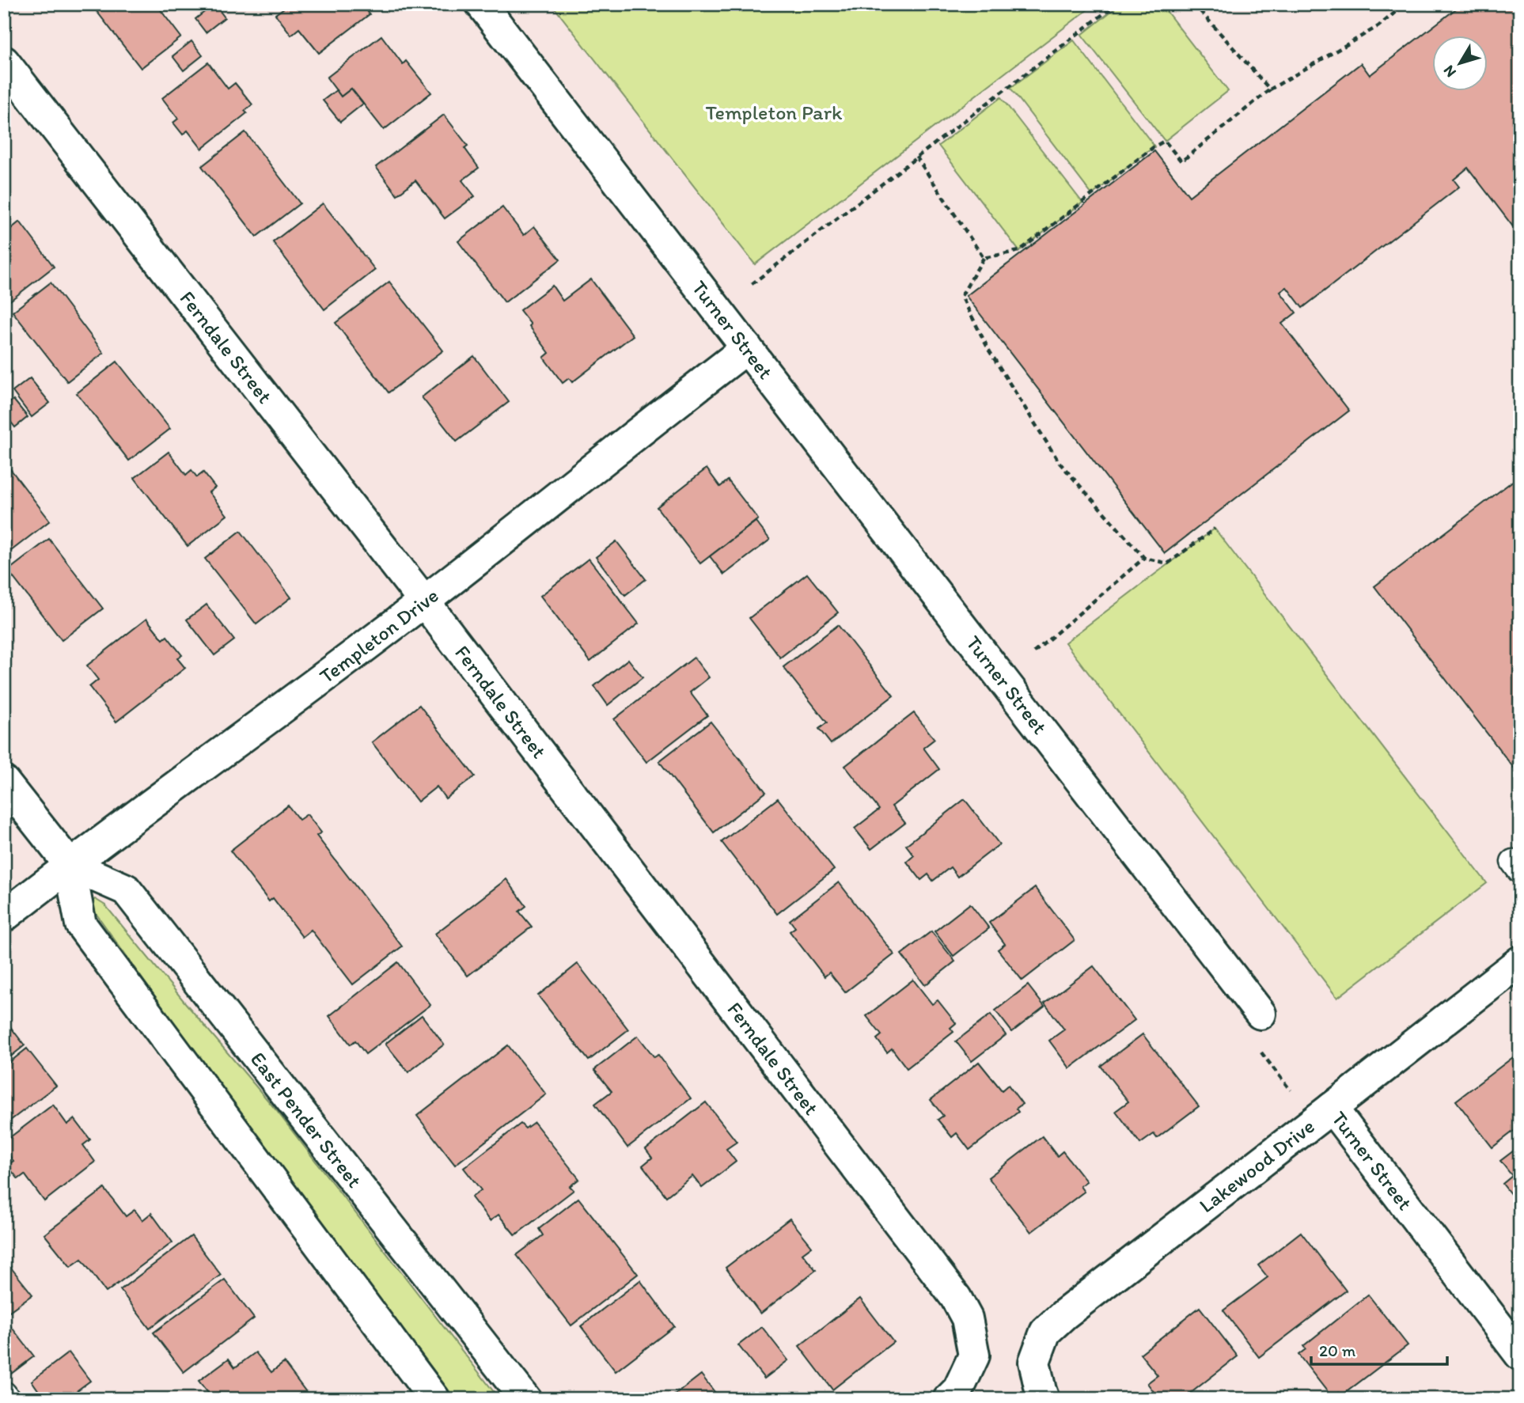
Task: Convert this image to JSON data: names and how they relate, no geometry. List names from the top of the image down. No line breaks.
{"streets":{"street":["Turner Street","Ferndale Street","Templeton Drive","East Pender Street","Lakewood Drive"]},"crossings":[["Turner Street","Templeton Drive"],["Turner Street","Lakewood Drive"],["Ferndale Street","Templeton Drive"],["Templeton Drive","East Pender Street"]],"parks":["Templeton Park"],"scale_bar":"20 m","north":"bottom left"}
